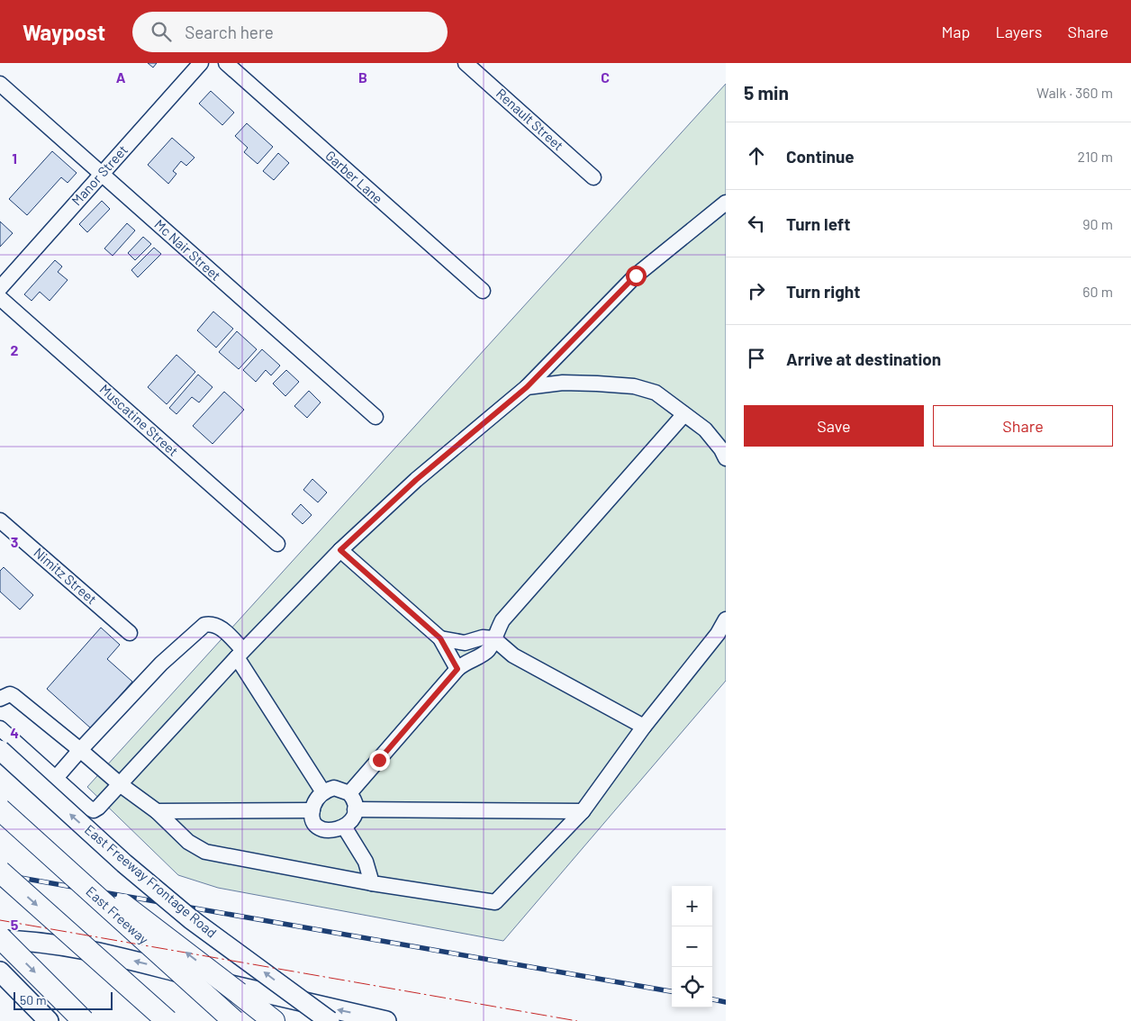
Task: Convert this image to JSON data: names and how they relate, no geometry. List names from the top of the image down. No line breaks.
{"streets":{"highway":["East Freeway"],"main road":["East Freeway Frontage Road"],"street":["Renault Street","Manor Street","Garber Lane","Mc Nair Street","Muscatine Street","Nimitz Street"]},"crossings":[["Manor Street","Mc Nair Street"]],"one_way":["East Freeway Frontage Road"],"scale_bar":"50 m","page":{"header":"Waypost","search":"Search here","nav":["Map","Layers","Share"],"heading":["5 min","Walk · 360 m"],"list":[["Continue","210 m"],["Turn left","90 m"],["Turn right","60 m"],"Arrive at destination"],"buttons":["Save","Share"],"map_buttons":["+","−"],"scale":"50 m"},"grid":{"columns":["A","B","C"],"rows":["1","2","3","4","5"]}}
